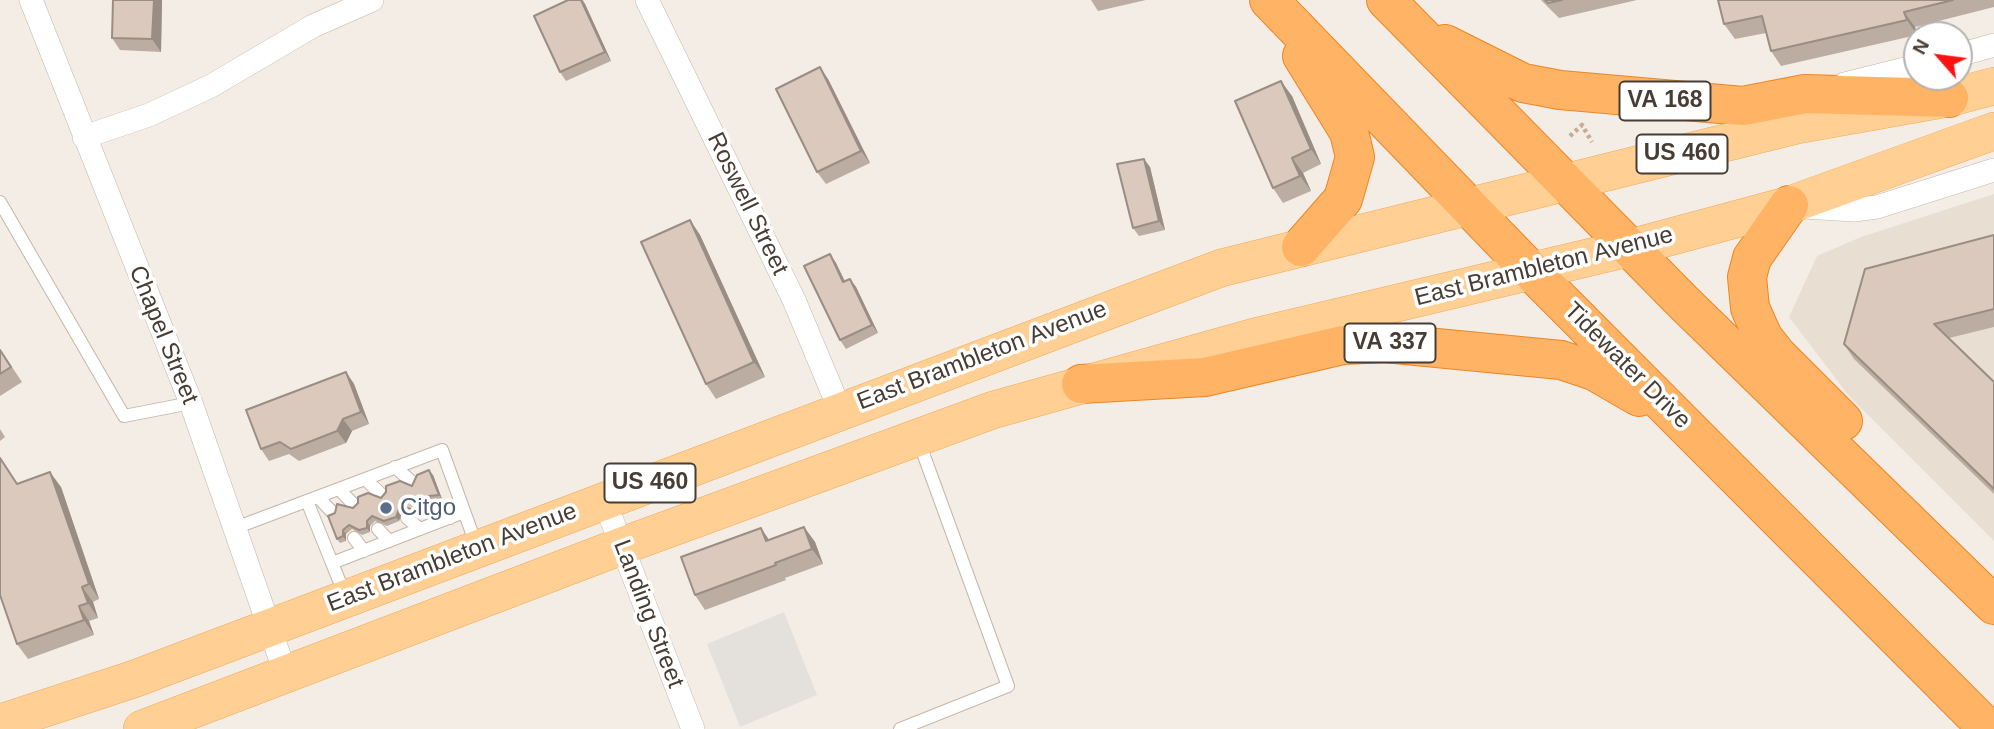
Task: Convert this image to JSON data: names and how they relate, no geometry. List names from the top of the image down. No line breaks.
{"streets":{"highway":["VA 168","VA 337","Tidewater Drive"],"main road":["US 460","East Brambleton Avenue"],"street":["Roswell Street","Chapel Street","Landing Street"]},"crossings":[["VA 168","East Brambleton Avenue"],["Roswell Street","East Brambleton Avenue"],["East Brambleton Avenue","Chapel Street"],["East Brambleton Avenue","VA 337"],["East Brambleton Avenue","Tidewater Drive"],["East Brambleton Avenue","Landing Street"],["VA 337","Tidewater Drive"]],"places":["Citgo"],"north":"top left"}
